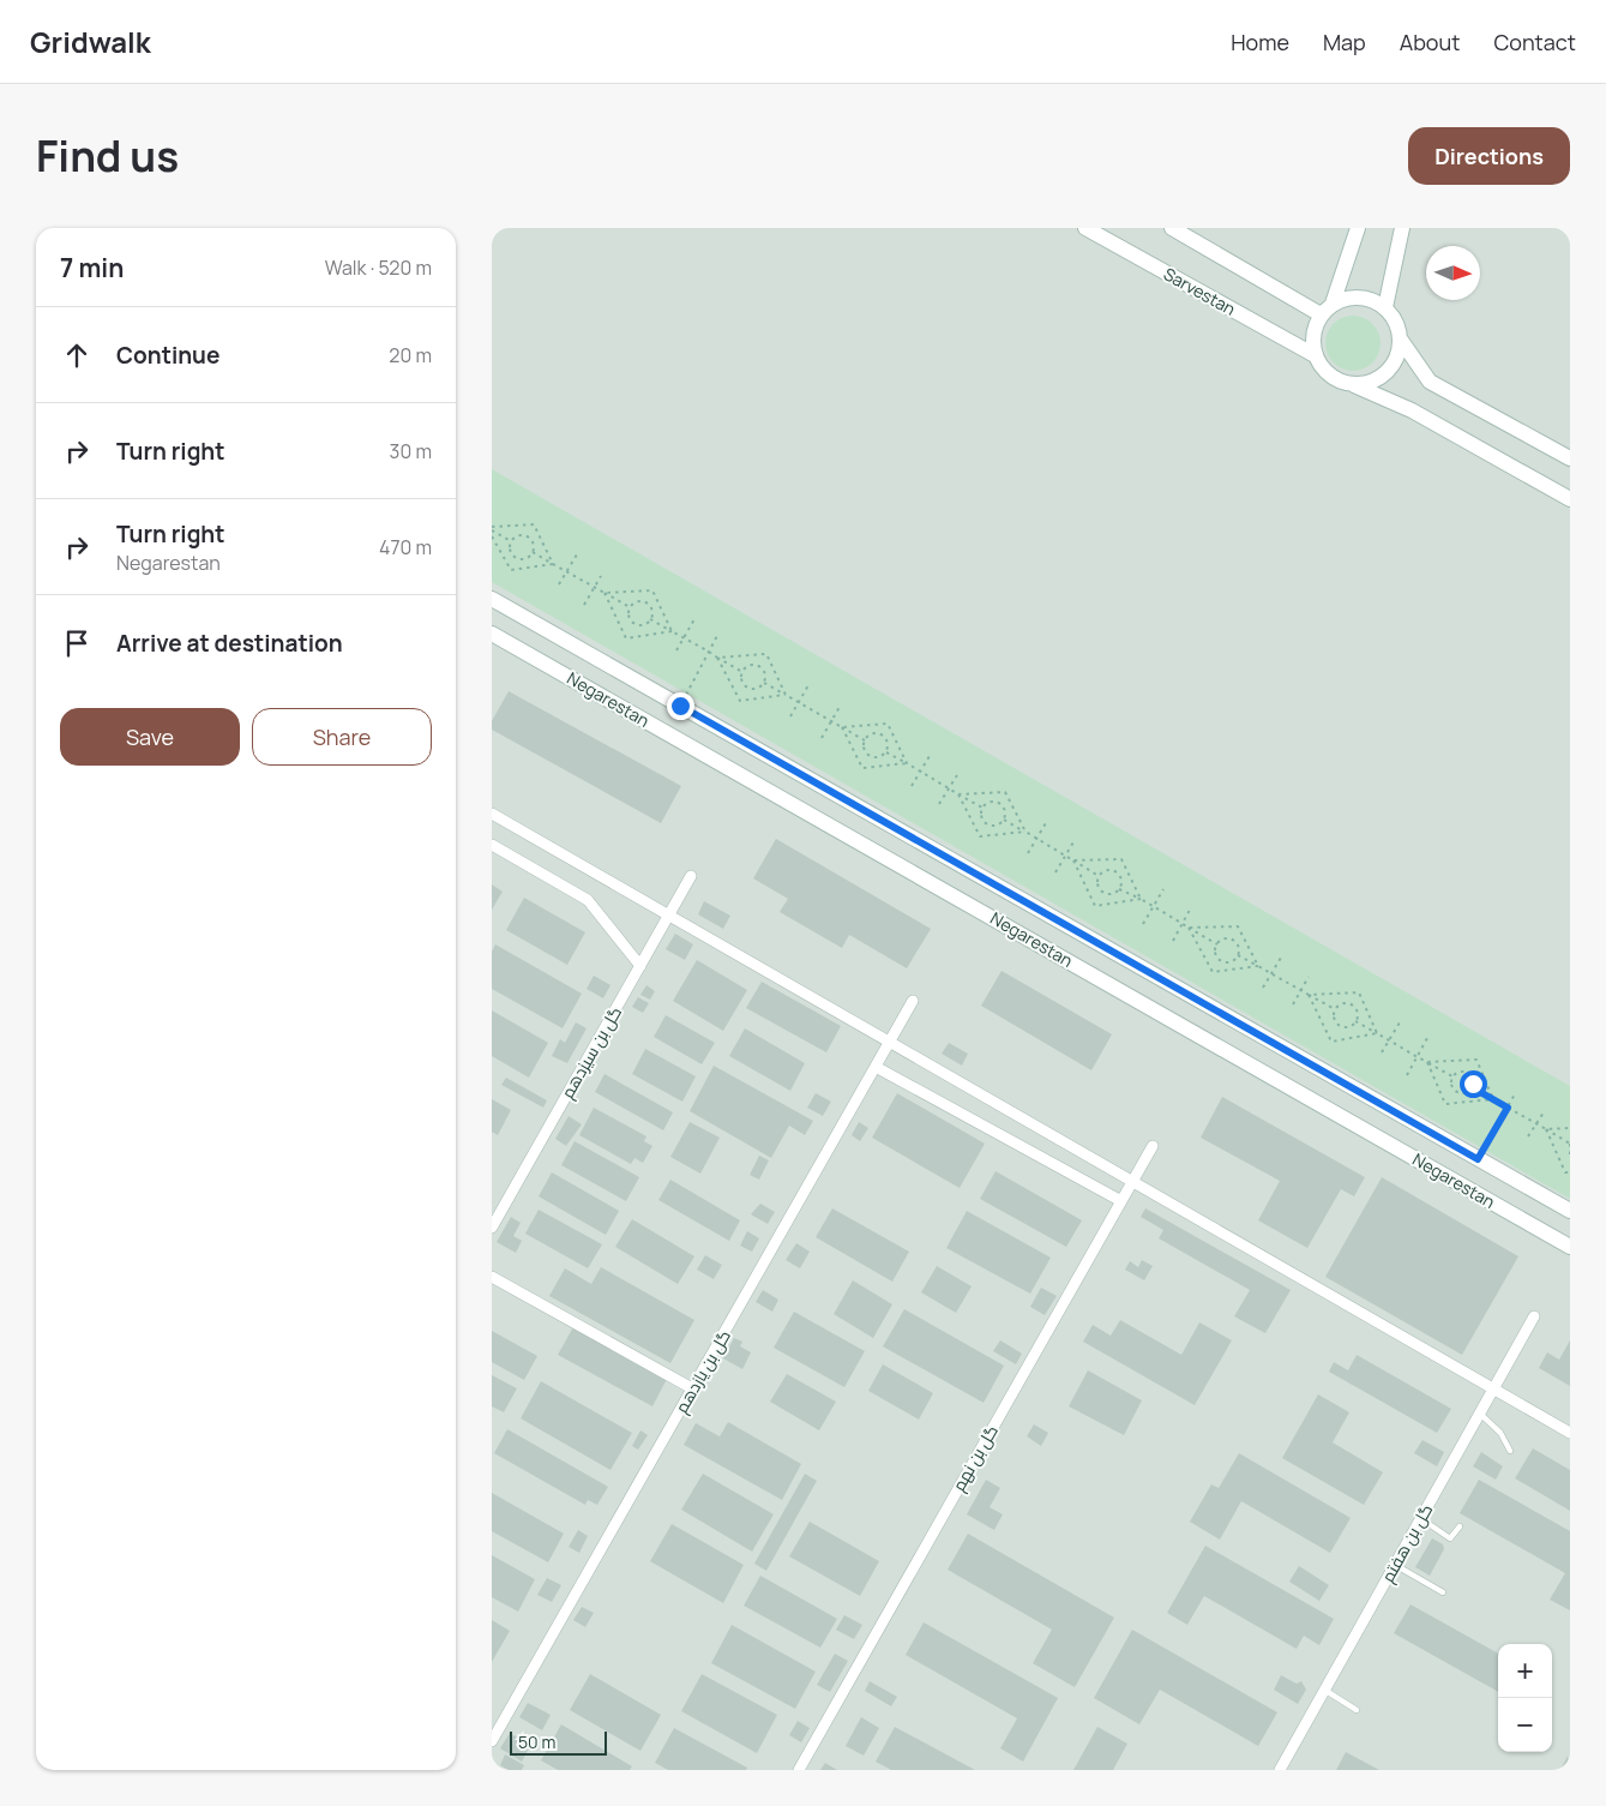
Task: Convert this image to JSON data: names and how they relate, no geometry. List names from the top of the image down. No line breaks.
{"streets":{"street":["Sarvestan","Negarestan","گل بن سیزدهم","گل بن یازدهم","گل بن نهم","گل بن هفتم"]},"scale_bar":"50 m","north":"right","page":{"header":"Gridwalk","nav":["Home","Map","About","Contact"],"title":"Find us","buttons":["Directions",["Save","Share"]],"heading":["7 min","Walk · 520 m"],"list":[["Continue","20 m"],["Turn right","30 m"],["Turn right","Negarestan","470 m"],"Arrive at destination"],"map_buttons":["+","−"],"scale":"50 m"}}
